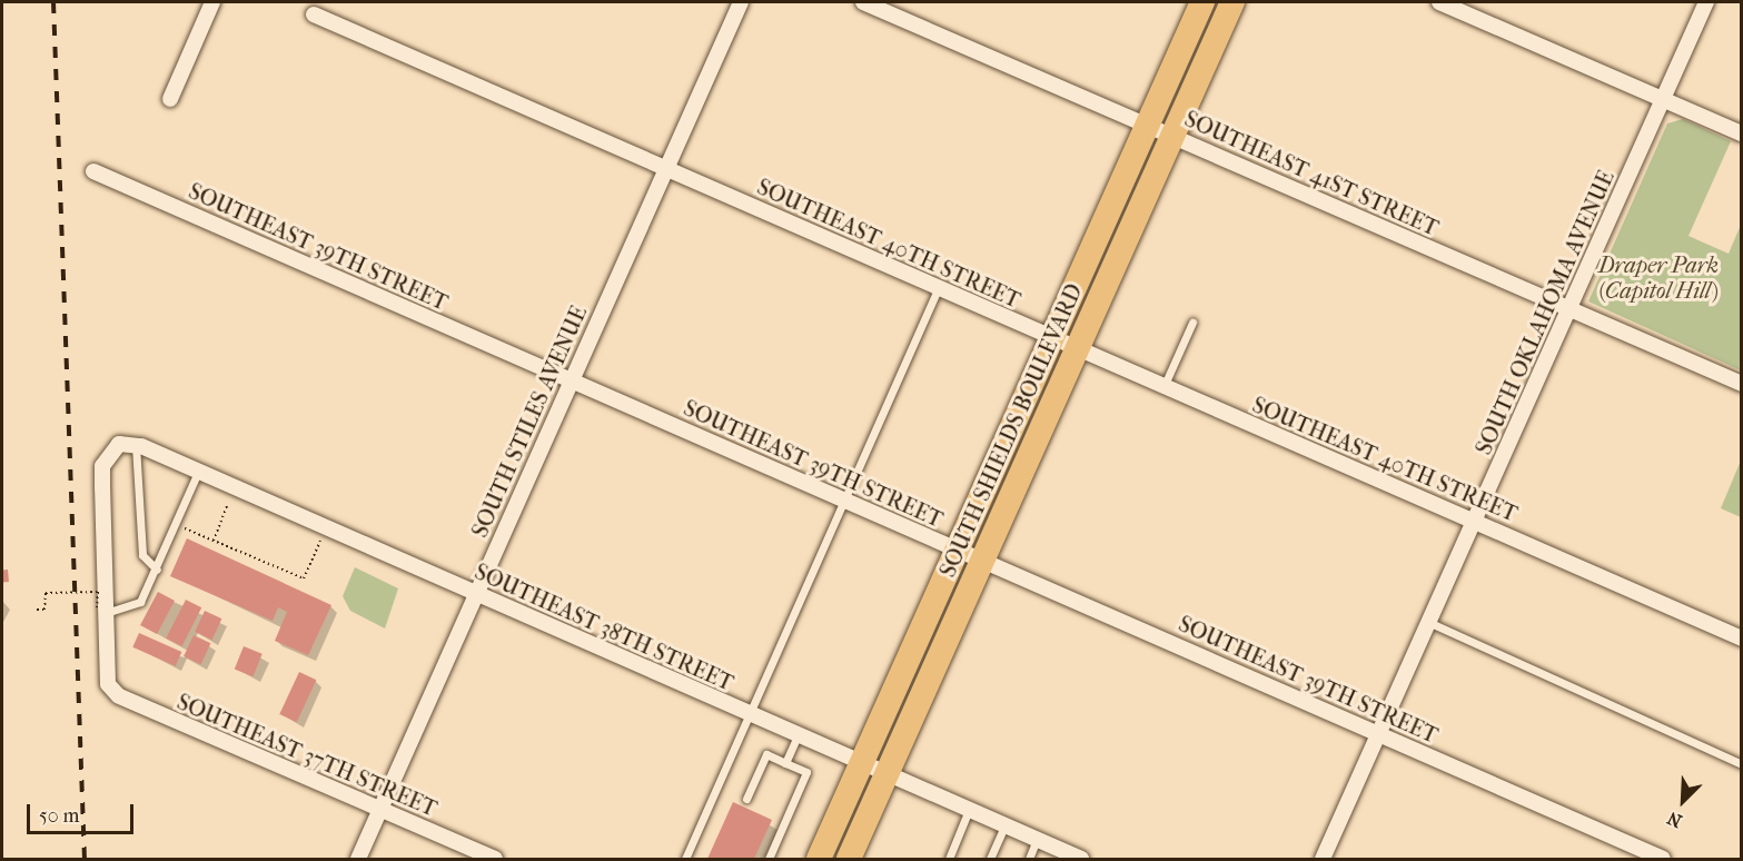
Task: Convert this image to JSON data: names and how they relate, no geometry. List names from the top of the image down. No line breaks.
{"streets":{"main road":["SOUTH SHIELDS BOULEVARD"],"street":["SOUTHEAST 41ST STREET","SOUTHEAST 40TH STREET","SOUTHEAST 39TH STREET","SOUTH OKLAHOMA AVENUE","SOUTH STILES AVENUE","SOUTHEAST 38TH STREET","SOUTHEAST 37TH STREET"]},"crossings":[["SOUTHEAST 41ST STREET","SOUTH OKLAHOMA AVENUE"],["SOUTHEAST 41ST STREET","SOUTH SHIELDS BOULEVARD"],["SOUTHEAST 40TH STREET","SOUTH OKLAHOMA AVENUE"],["SOUTHEAST 40TH STREET","SOUTH STILES AVENUE"],["SOUTHEAST 40TH STREET","SOUTH SHIELDS BOULEVARD"],["SOUTHEAST 39TH STREET","SOUTH OKLAHOMA AVENUE"],["SOUTHEAST 39TH STREET","SOUTH STILES AVENUE"],["SOUTHEAST 39TH STREET","SOUTH SHIELDS BOULEVARD"],["SOUTH STILES AVENUE","SOUTHEAST 38TH STREET"],["SOUTH STILES AVENUE","SOUTHEAST 37TH STREET"],["SOUTH SHIELDS BOULEVARD","SOUTHEAST 38TH STREET"]],"parks":["Draper Park (Capitol Hill)"],"scale_bar":"50 m","north":"bottom left"}
